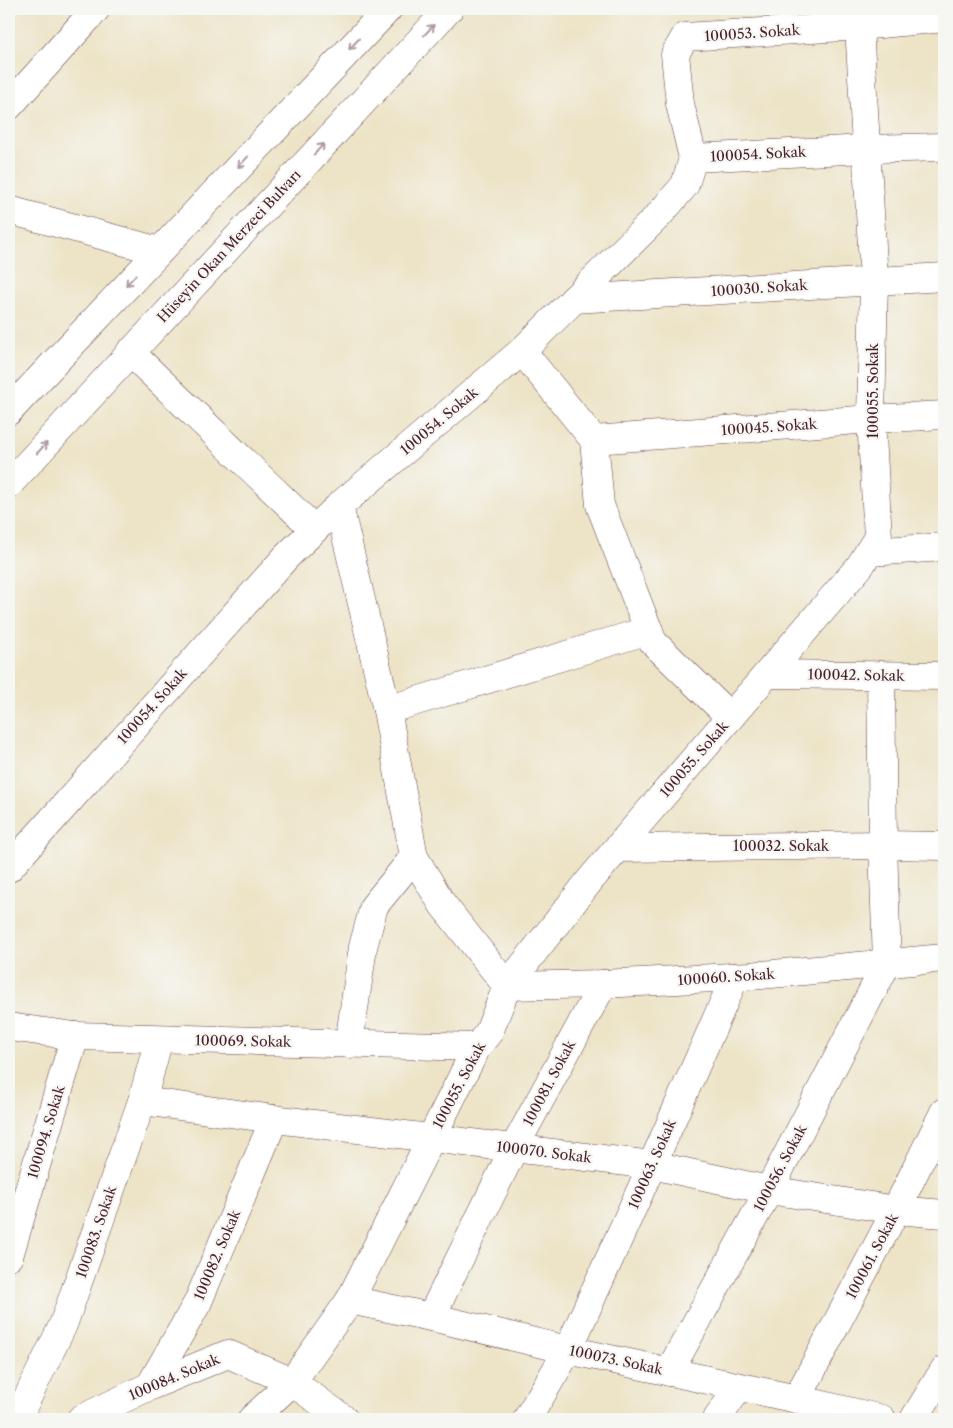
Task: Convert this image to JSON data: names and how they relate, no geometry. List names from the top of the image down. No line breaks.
{"streets":{"street":["100053. Sokak","100054. Sokak","Hüseyin Okan Merzeci Bulvarı","100030. Sokak","100055. Sokak","100045. Sokak","100042. Sokak","100032. Sokak","100060. Sokak","100069. Sokak","100081. Sokak","100094. Sokak","100070. Sokak","100063. Sokak","100056. Sokak","100083. Sokak","100082. Sokak","100061. Sokak","100073. Sokak","100084. Sokak"]},"crossings":[["100053. Sokak","100054. Sokak"],["100053. Sokak","100055. Sokak"],["100054. Sokak","100030. Sokak"],["100054. Sokak","100055. Sokak"],["100030. Sokak","100055. Sokak"],["100055. Sokak","100045. Sokak"],["100055. Sokak","100042. Sokak"],["100055. Sokak","100032. Sokak"],["100055. Sokak","100060. Sokak"],["100055. Sokak","100069. Sokak"],["100055. Sokak","100070. Sokak"],["100055. Sokak","100073. Sokak"],["100055. Sokak","100084. Sokak"],["100060. Sokak","100081. Sokak"],["100060. Sokak","100063. Sokak"],["100060. Sokak","100056. Sokak"],["100069. Sokak","100094. Sokak"],["100069. Sokak","100083. Sokak"],["100081. Sokak","100070. Sokak"],["100081. Sokak","100073. Sokak"],["100070. Sokak","100063. Sokak"],["100070. Sokak","100056. Sokak"],["100070. Sokak","100083. Sokak"],["100070. Sokak","100082. Sokak"],["100070. Sokak","100061. Sokak"],["100063. Sokak","100073. Sokak"],["100056. Sokak","100073. Sokak"],["100082. Sokak","100084. Sokak"],["100061. Sokak","100073. Sokak"]]}
